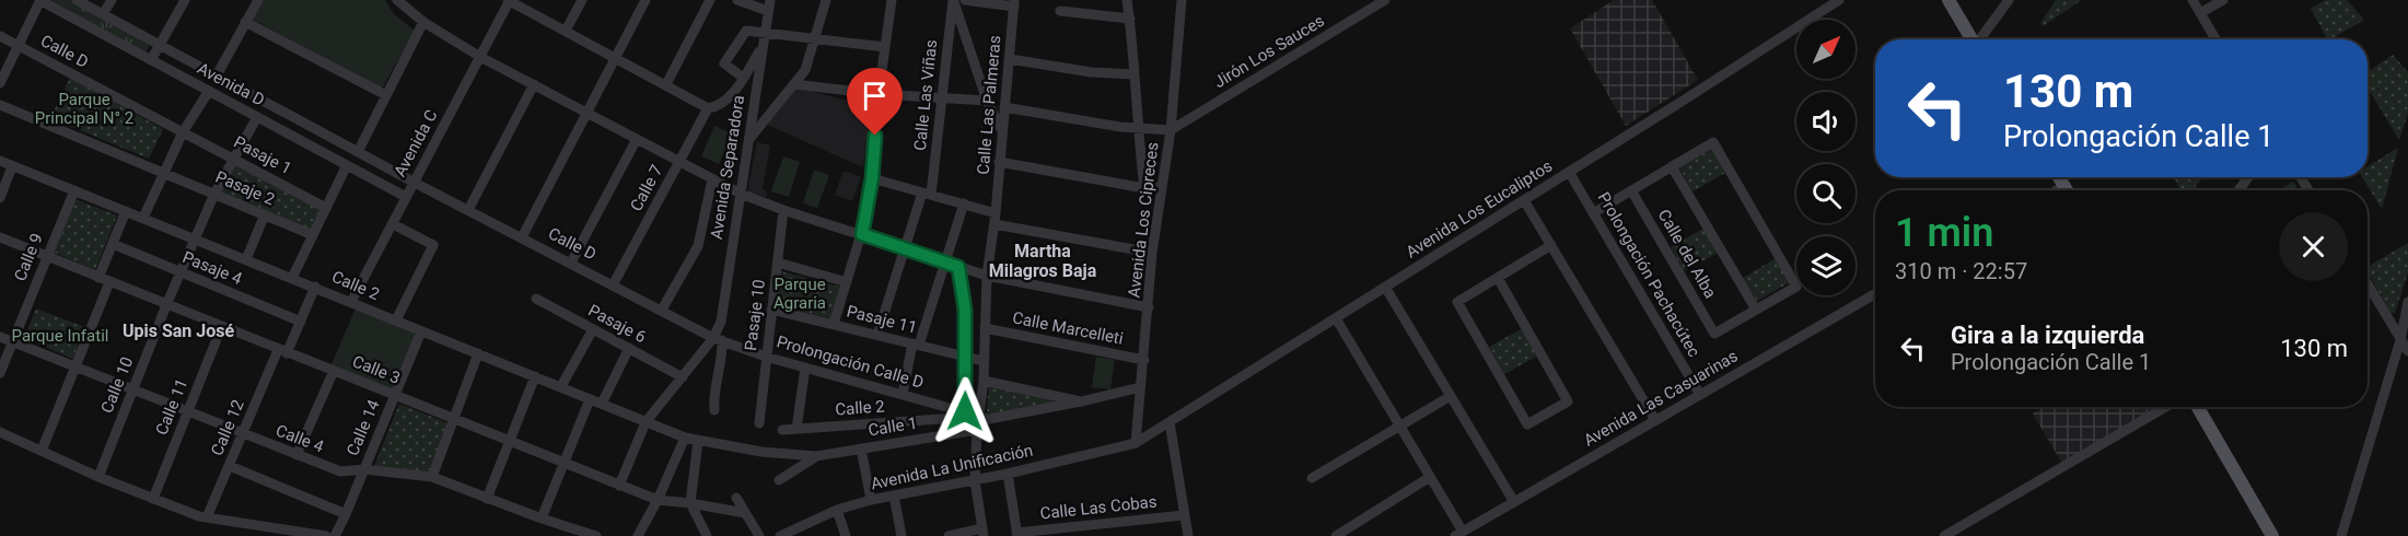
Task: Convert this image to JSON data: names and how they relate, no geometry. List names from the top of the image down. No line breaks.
{"streets":{"street":["Calle D","Jirón Los Sauces","Avenida D","Calle Las Viñas","Calle Las Palmeras","Avenida C","Pasaje 1","Avenida Separadora","Pasaje 2","Calle 7","Avenida Los Eucaliptos","Avenida Los Cipreces","Calle del Alba","Calle 9","Pasaje 4","Prolongación Pachacútec","Calle 2","Pasaje 10","Pasaje 11","Pasaje 6","Calle Marcelleti","Prolongación Calle D","Calle 3","Calle 10","Avenida Las Casuarinas","Calle 11","Calle 1","Calle 12","Calle 14","Calle 4","Avenida La Unificación","Calle Las Cobas"]},"crossings":[["Calle D","Avenida D"],["Calle D","Avenida C"],["Calle D","Pasaje 1"],["Calle D","Avenida Separadora"],["Calle D","Calle 7"],["Calle D","Prolongación Calle D"],["Jirón Los Sauces","Avenida Los Cipreces"],["Avenida D","Avenida C"],["Avenida D","Calle 10"],["Calle Las Viñas","Pasaje 11"],["Calle Las Palmeras","Calle 2"],["Calle Las Palmeras","Pasaje 11"],["Calle Las Palmeras","Calle Marcelleti"],["Calle Las Palmeras","Prolongación Calle D"],["Avenida C","Calle 2"],["Pasaje 1","Calle 10"],["Avenida Separadora","Prolongación Calle D"],["Pasaje 2","Calle 10"],["Avenida Los Eucaliptos","Avenida Los Cipreces"],["Avenida Los Eucaliptos","Prolongación Pachacútec"],["Avenida Los Eucaliptos","Avenida La Unificación"],["Avenida Los Cipreces","Calle Marcelleti"],["Avenida Los Cipreces","Avenida La Unificación"],["Calle 9","Calle 2"],["Calle 9","Calle 3"],["Calle 9","Calle 4"],["Pasaje 4","Calle 10"],["Pasaje 4","Calle 12"],["Prolongación Pachacútec","Avenida Las Casuarinas"],["Calle 2","Prolongación Calle D"],["Calle 2","Calle 10"],["Calle 2","Calle 1"],["Calle 2","Calle 12"],["Calle 2","Calle 14"],["Pasaje 10","Pasaje 11"],["Pasaje 10","Prolongación Calle D"],["Calle 3","Calle 10"],["Calle 3","Calle 11"],["Calle 3","Calle 12"],["Calle 3","Calle 14"],["Calle 10","Calle 4"],["Calle 11","Calle 4"],["Calle 12","Calle 4"],["Calle 14","Calle 4"]],"districts":["Martha Milagros Baja","Upis San José"],"parks":["Parque Principal N° 2","Parque Agraria","Parque Infatil"],"north":"top right","page":{"turn":["130 m","Prolongación Calle 1"],"heading":["1 min","310 m · 22:57"],"list":[{"name":"Gira a la izquierda","note":"Prolongación Calle 1","value":"130 m"}]}}
